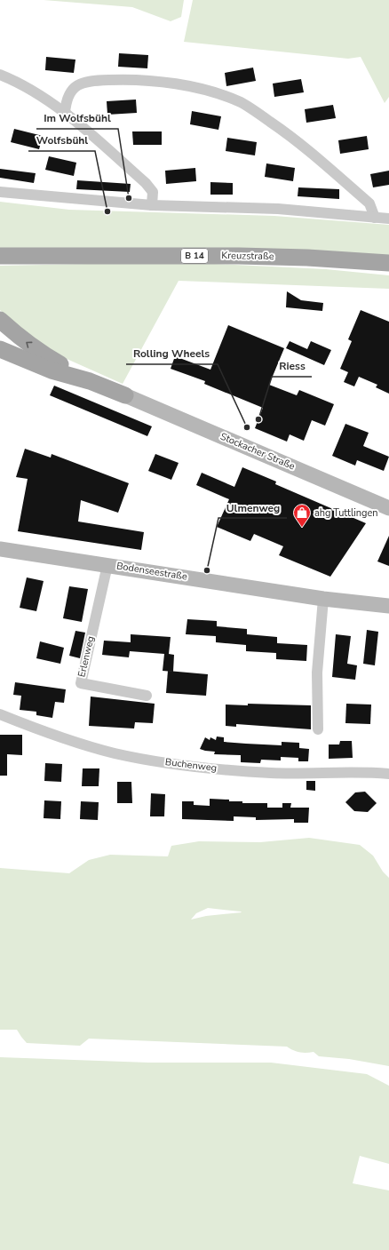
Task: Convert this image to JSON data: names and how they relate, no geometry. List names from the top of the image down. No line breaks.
{"streets":{"main road":["B 14","Kreuzstraße"],"street":["Stockacher Straße","Bodenseestraße","Erlenweg","Buchenweg"]},"crossings":[["Bodenseestraße","Erlenweg"]],"places":{"other":["Im Wolfsbühl","Wolfsbühl","Riess","Rolling Wheels","Ulmenweg"],"shop":["ahg Tuttlingen"]}}
